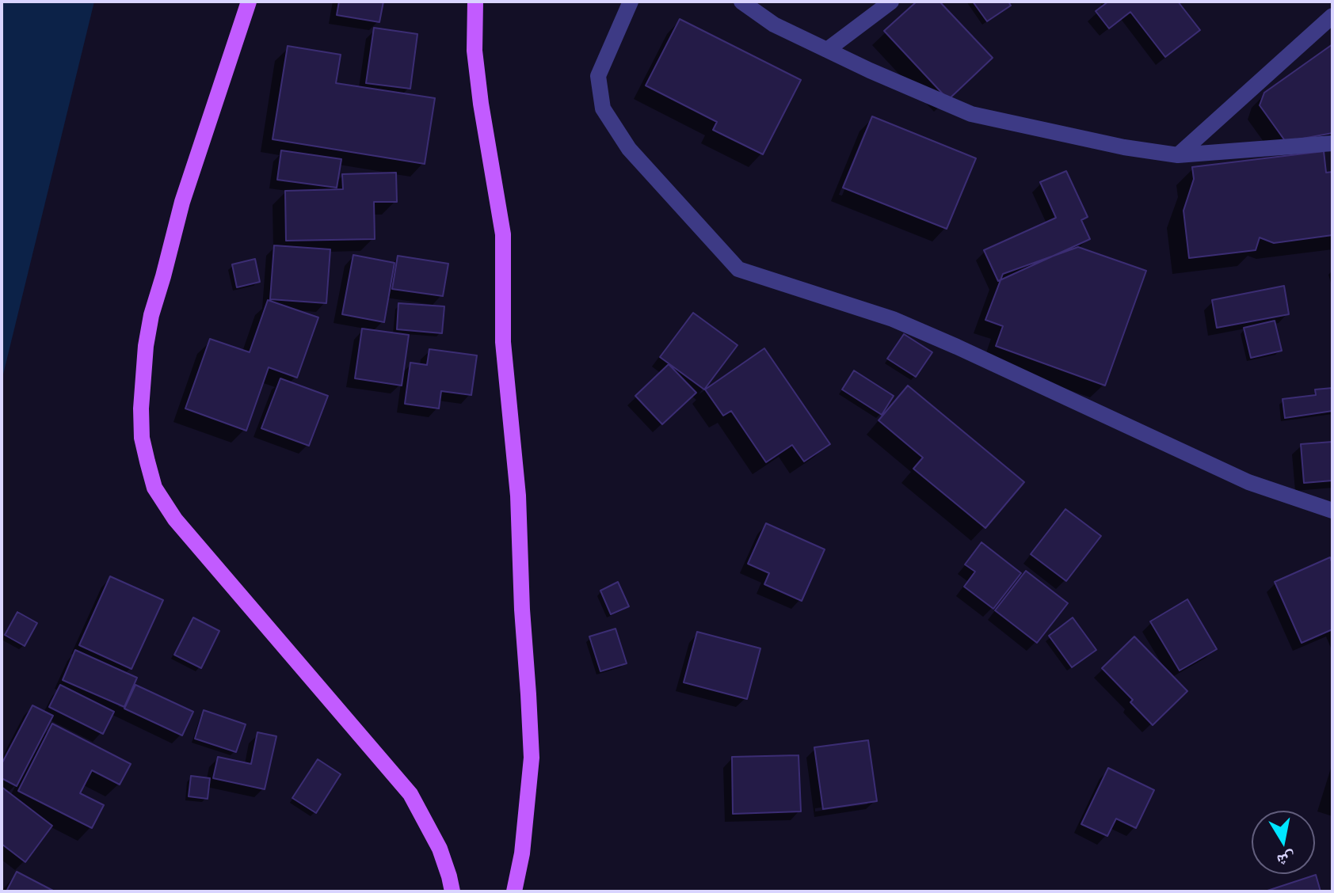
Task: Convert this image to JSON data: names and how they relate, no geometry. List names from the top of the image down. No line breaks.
{"north":"bottom"}
